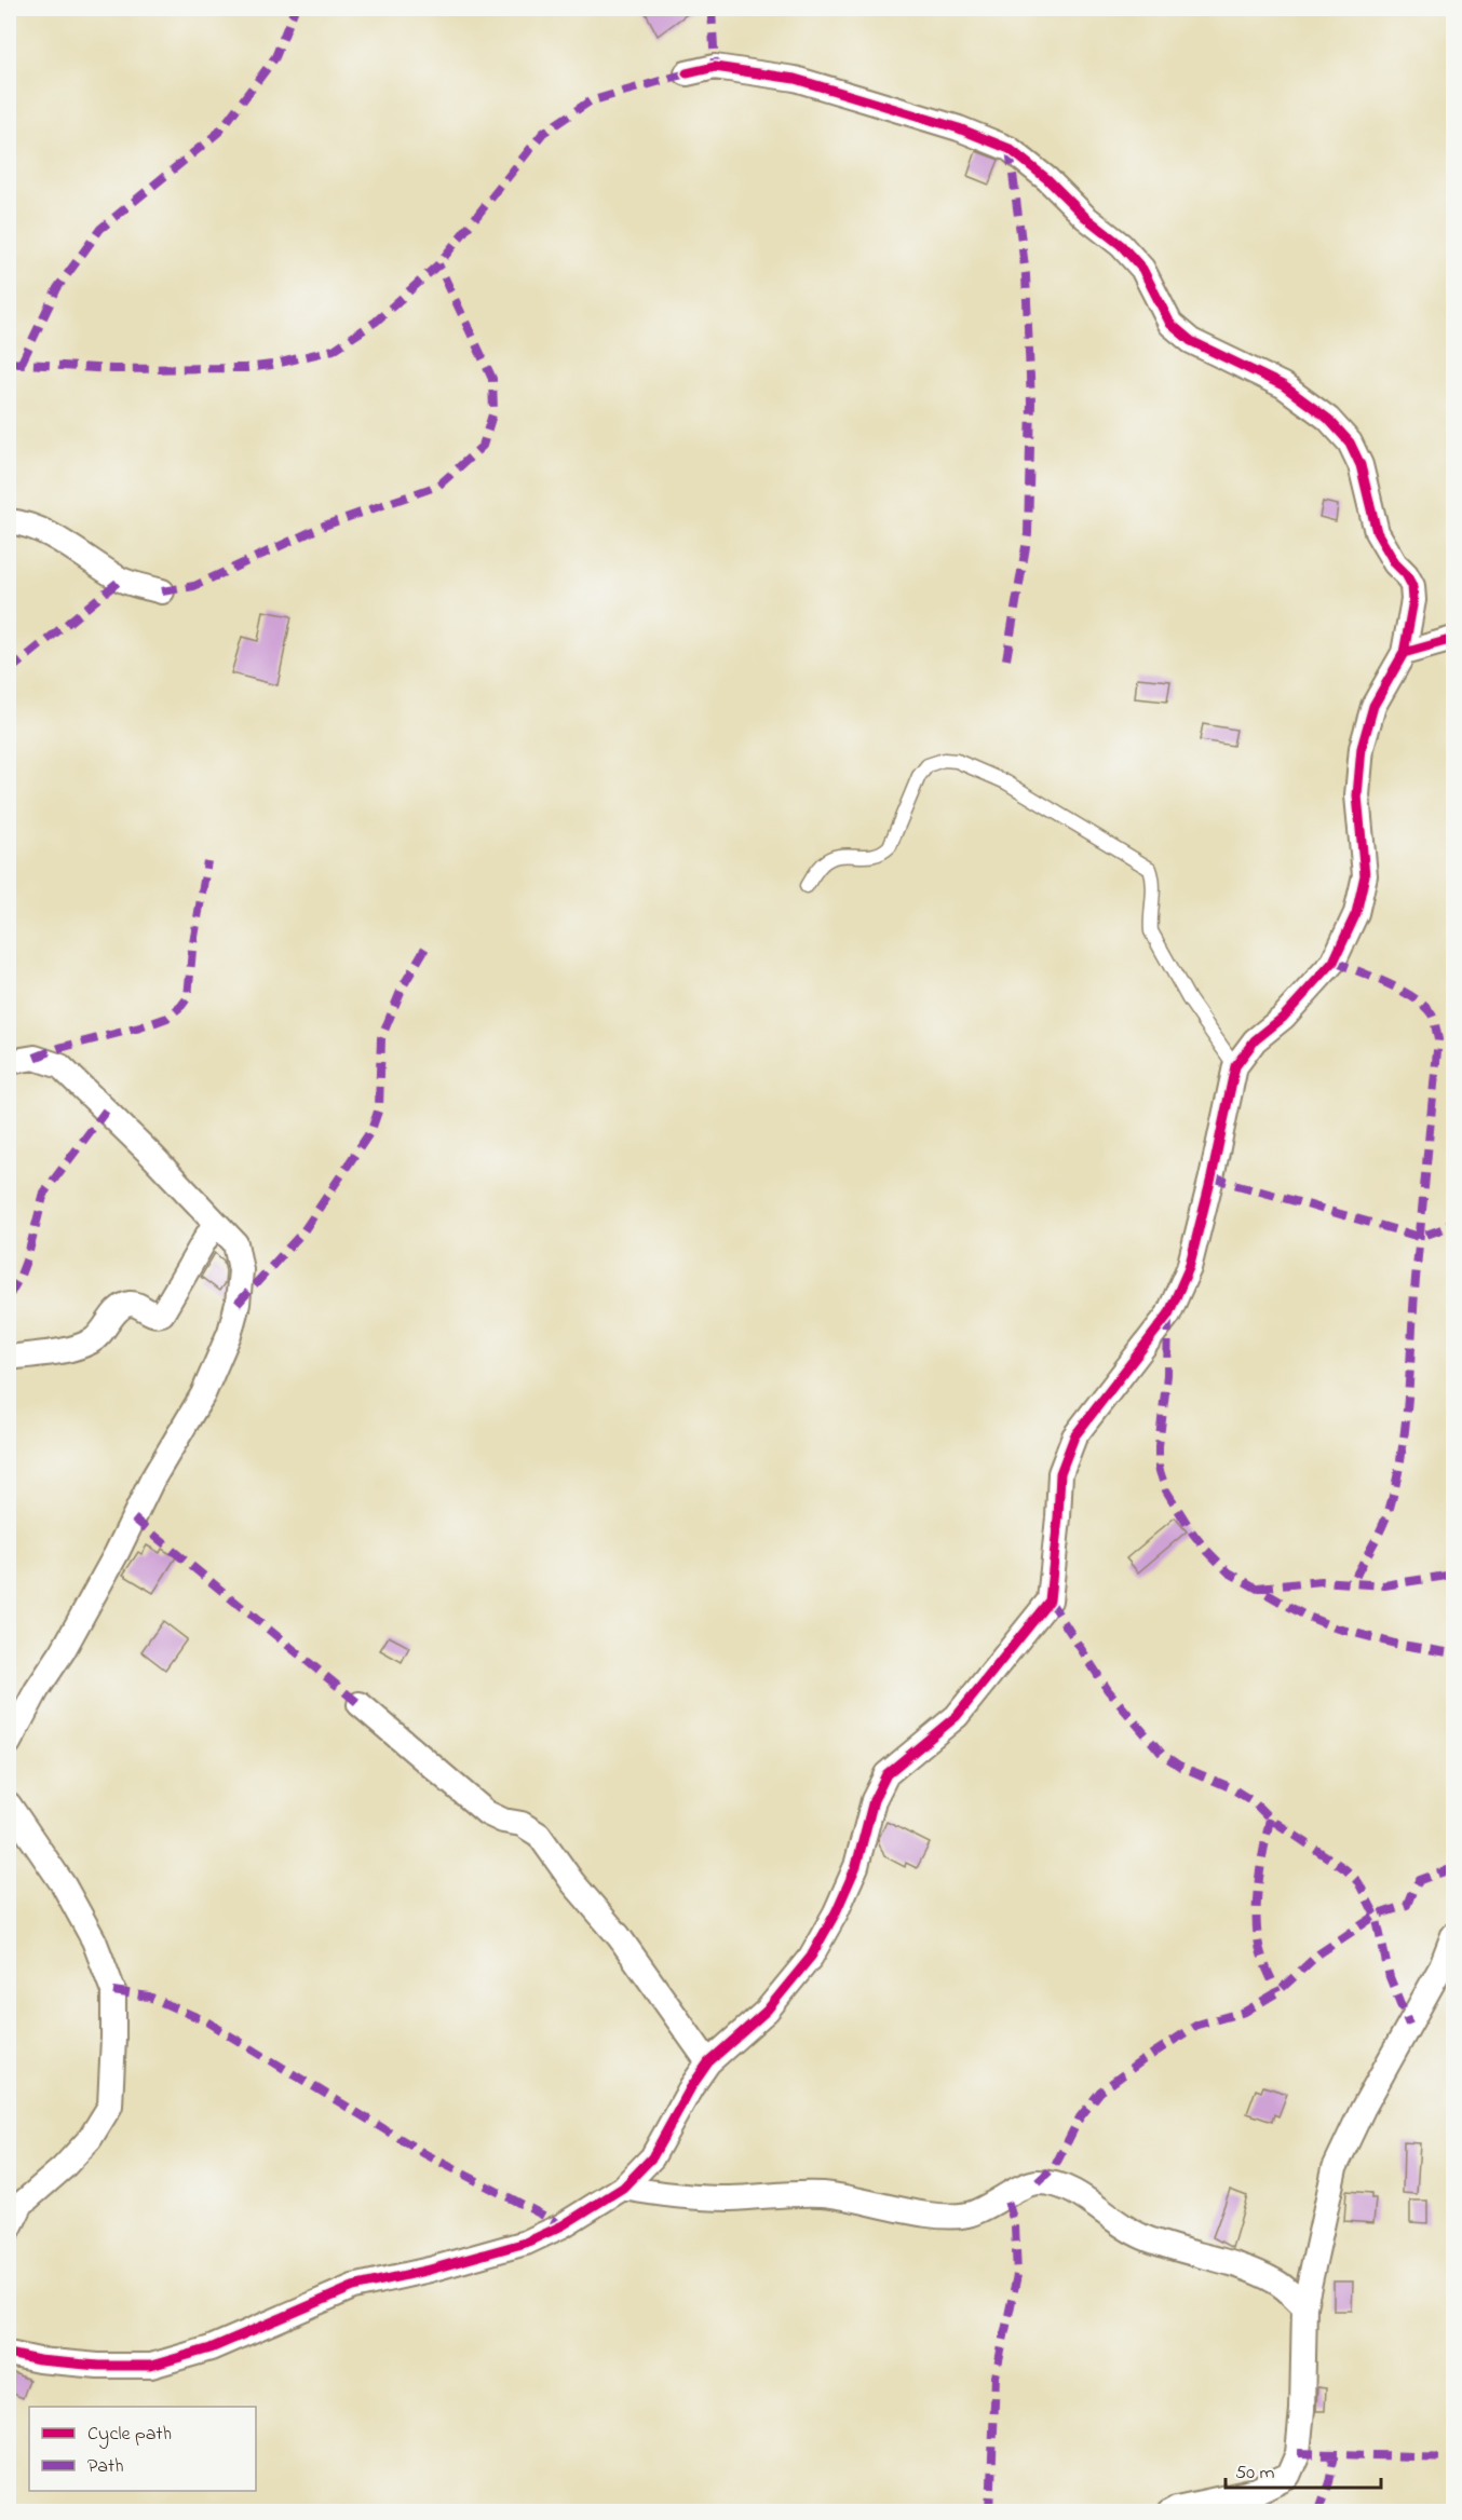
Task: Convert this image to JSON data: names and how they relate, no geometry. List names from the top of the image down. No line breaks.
{"legend":["Cycle path","Path"],"scale_bar":"50 m"}
